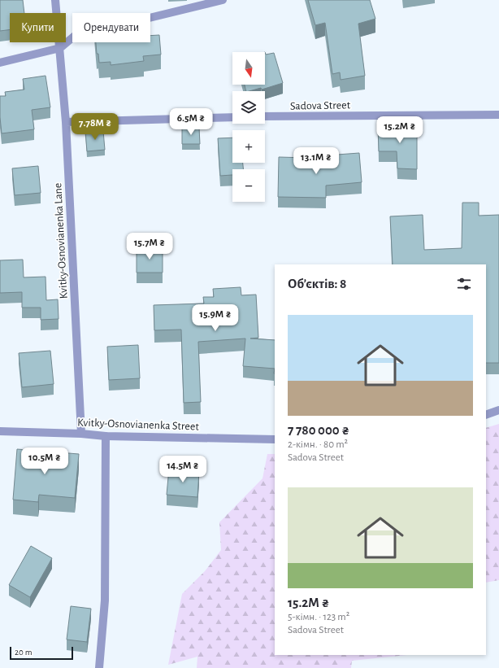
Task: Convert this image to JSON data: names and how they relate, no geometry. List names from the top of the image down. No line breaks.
{"streets":{"street":["Sadova Street","Kvitky-Osnovianenka Lane","Kvitky-Osnovianenka Street"]},"crossings":[["Kvitky-Osnovianenka Lane","Kvitky-Osnovianenka Street"]],"scale_bar":"20 m","north":"bottom","page":{"chip":["Купити","Орендувати"],"map_buttons":["+","−"],"price":["6.5M ₴","7.78M ₴","15.2M ₴","13.1M ₴","15.7M ₴","15.9M ₴","10.5M ₴","14.5M ₴"],"heading":"Об’єктів: 8","list":[{"name":"7 780 000 ₴","note":"2-кімн. · 80 m² · Sadova Street"},{"name":"15.2M ₴","note":"5-кімн. · 123 m² · Sadova Street"}],"scale":"20 m"}}
